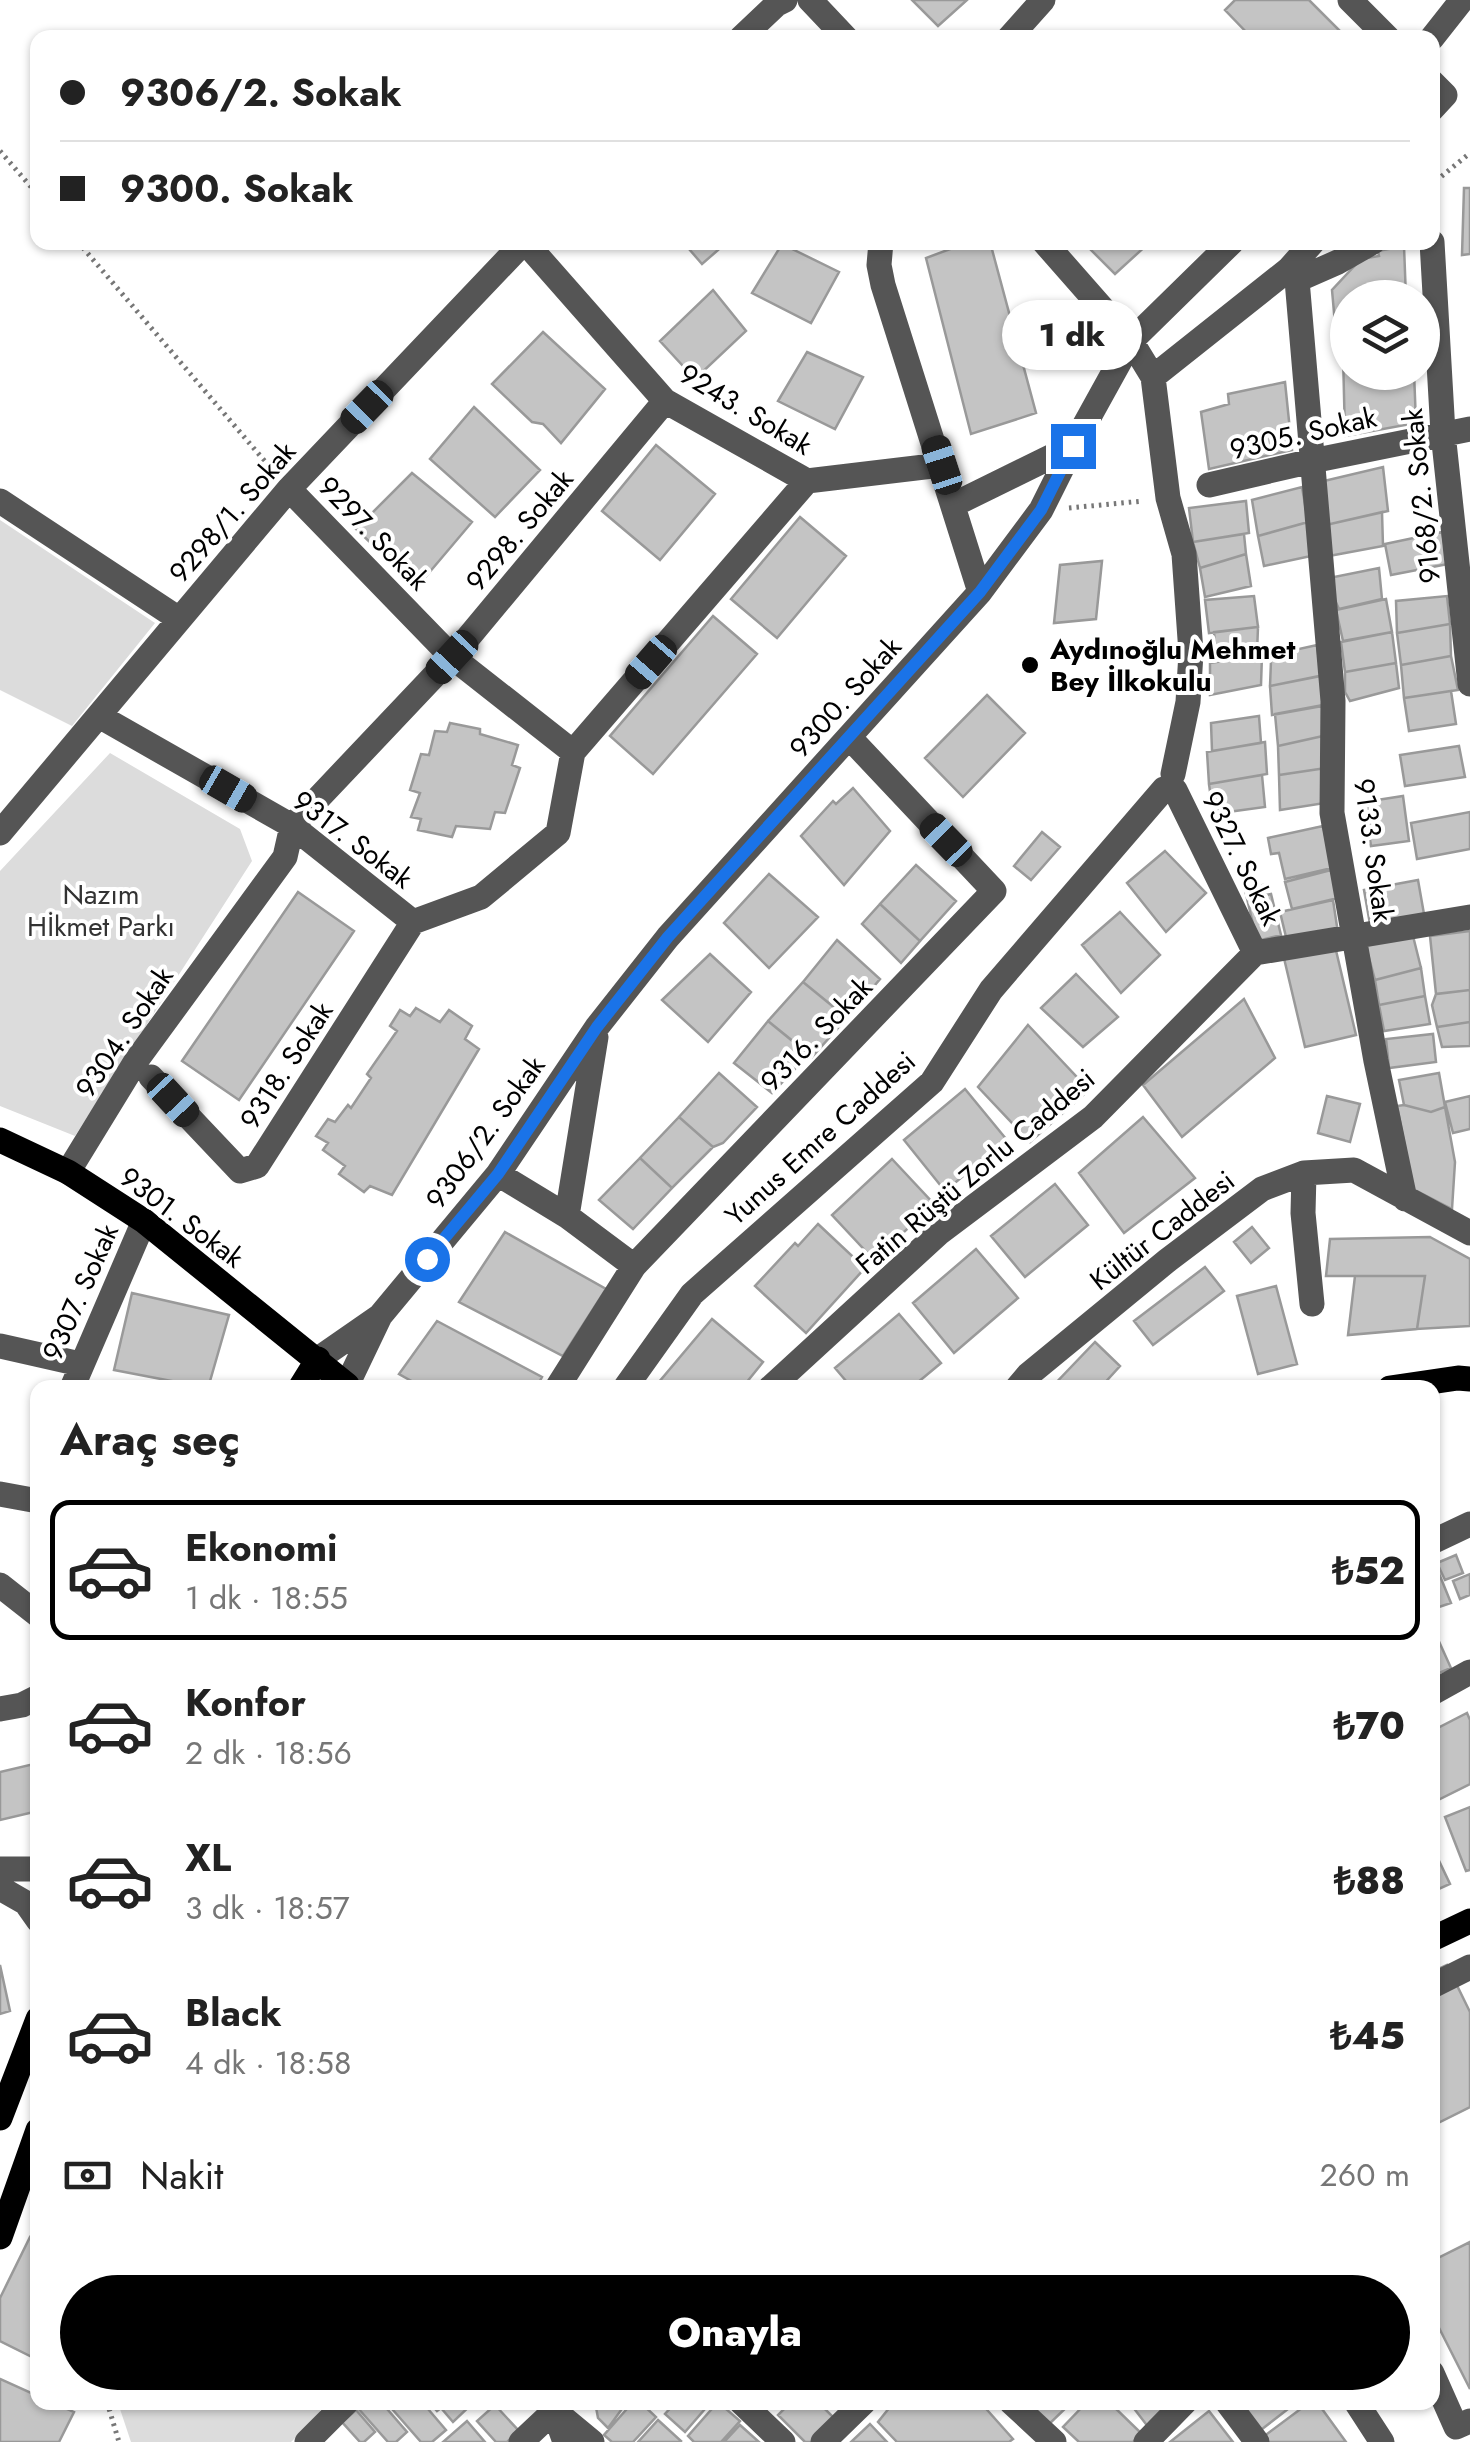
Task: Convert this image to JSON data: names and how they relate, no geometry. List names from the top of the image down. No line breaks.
{"streets":{"main road":["9306/2. Sokak","9301. Sokak"],"street":["9243. Sokak","9305. Sokak","9168/2. Sokak","9298/1. Sokak","9298. Sokak","9297. Sokak","9300. Sokak","9317. Sokak","9133. Sokak","9327. Sokak","9304. Sokak","9316. Sokak","9318. Sokak","Yunus Emre Caddesi","Fatin Rüştü Zorlu Caddesi","Kültür Caddesi","9307. Sokak"]},"crossings":[["9243. Sokak","9298. Sokak"],["9305. Sokak","9168/2. Sokak"],["9305. Sokak","9133. Sokak"],["9298/1. Sokak","9297. Sokak"],["9298/1. Sokak","9317. Sokak"],["9298. Sokak","9297. Sokak"],["9298. Sokak","9317. Sokak"],["9298. Sokak","9304. Sokak"],["9300. Sokak","9316. Sokak"],["9300. Sokak","9306/2. Sokak"],["9300. Sokak","Yunus Emre Caddesi"],["9317. Sokak","9304. Sokak"],["9317. Sokak","9318. Sokak"],["9133. Sokak","Kültür Caddesi"],["9327. Sokak","Yunus Emre Caddesi"],["9327. Sokak","Fatin Rüştü Zorlu Caddesi"],["9304. Sokak","9301. Sokak"],["9306/2. Sokak","9301. Sokak"],["9301. Sokak","9307. Sokak"]],"parks":["Nazım Hİkmet Parkı"],"places":["Aydınoğlu Mehmet Bey İlkokulu"],"page":{"banner":["9306/2. Sokak","9300. Sokak"],"bubble":"1 dk","heading":"Araç seç","list":[{"name":"Ekonomi","note":"1 dk · 18:55","value":"₺52"},{"name":"Konfor","note":"2 dk · 18:56","value":"₺70"},{"name":"XL","note":"3 dk · 18:57","value":"₺88"},{"name":"Black","note":"4 dk · 18:58","value":"₺45"}],"pay":["Nakit","260 m"],"buttons":"Onayla"}}
